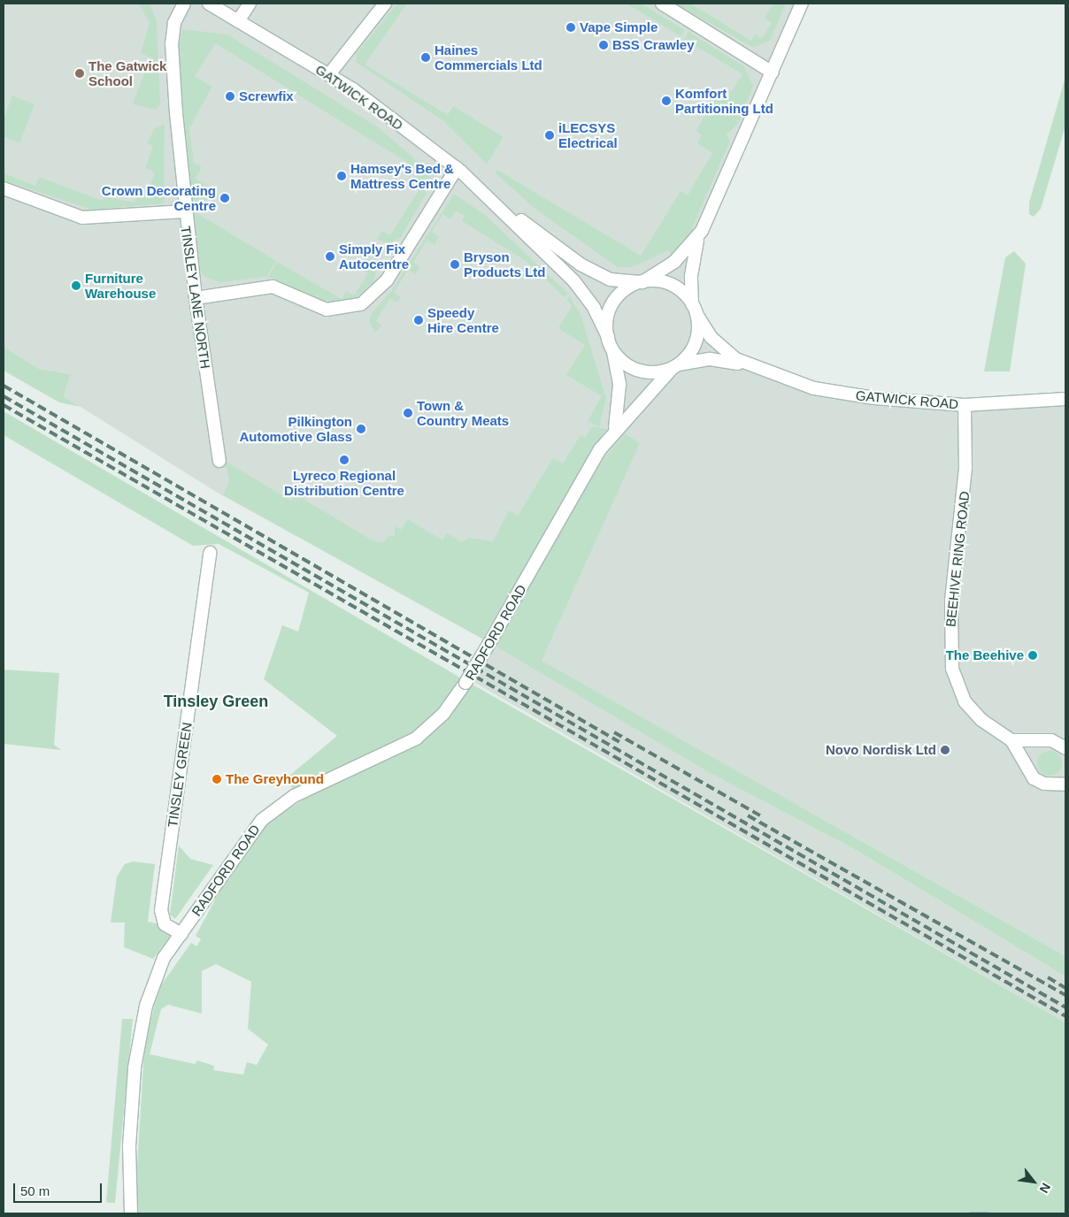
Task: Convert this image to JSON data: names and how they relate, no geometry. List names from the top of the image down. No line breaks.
{"streets":{"street":["GATWICK ROAD","TINSLEY LANE NORTH","BEEHIVE RING ROAD","RADFORD ROAD","TINSLEY GREEN"]},"crossings":[["GATWICK ROAD","BEEHIVE RING ROAD"],["GATWICK ROAD","RADFORD ROAD"],["RADFORD ROAD","TINSLEY GREEN"]],"districts":["Tinsley Green"],"places":["Vape Simple","BSS Crawley","Haines Commercials Ltd","The Gatwick School","Screwfix","Komfort Partitioning Ltd","iLECSYS Electrical","Hamsey's Bed & Mattress Centre","Crown Decorating Centre","Simply Fix Autocentre","Bryson Products Ltd","Furniture Warehouse","Speedy Hire Centre","Town & Country Meats","Pilkington Automotive Glass","Lyreco Regional Distribution Centre","The Beehive","Novo Nordisk Ltd","The Greyhound"],"scale_bar":"50 m","north":"bottom right"}
